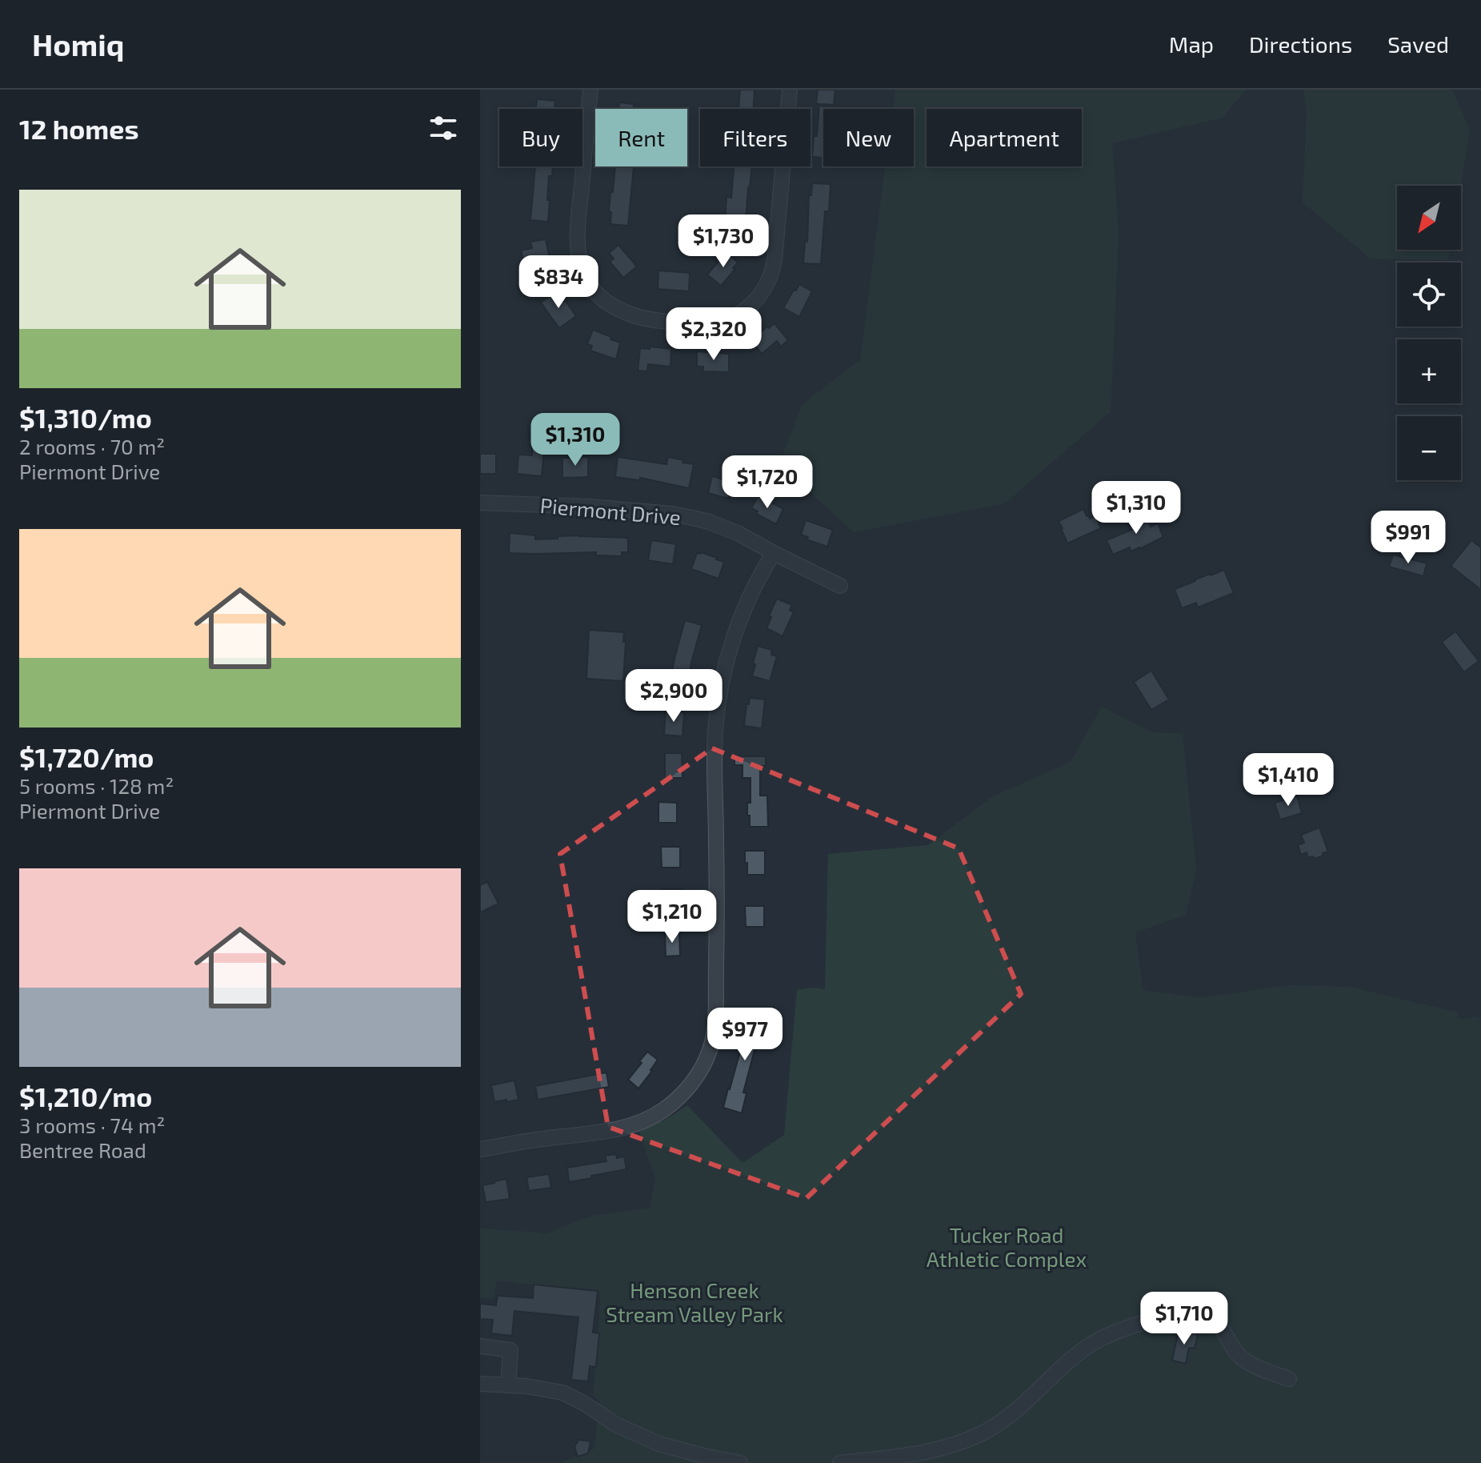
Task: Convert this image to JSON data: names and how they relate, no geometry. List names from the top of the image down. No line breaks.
{"streets":{"street":["Piermont Drive"]},"parks":["Tucker Road Athletic Complex","Henson Creek Stream Valley Park"],"north":"bottom left","page":{"header":"Homiq","nav":["Map","Directions","Saved"],"heading":"12 homes","chip":["Buy","Rent","Filters","New","Apartment"],"list":[{"name":"$1,310/mo","note":"2 rooms · 70 m² · Piermont Drive"},{"name":"$1,720/mo","note":"5 rooms · 128 m² · Piermont Drive"},{"name":"$1,210/mo","note":"3 rooms · 74 m² · Bentree Road"}],"map_buttons":["+","−"],"price":["$1,730","$834","$2,320","$1,310","$1,720","$1,310","$991","$2,900","$1,410","$1,210","$977","$1,710"]}}
